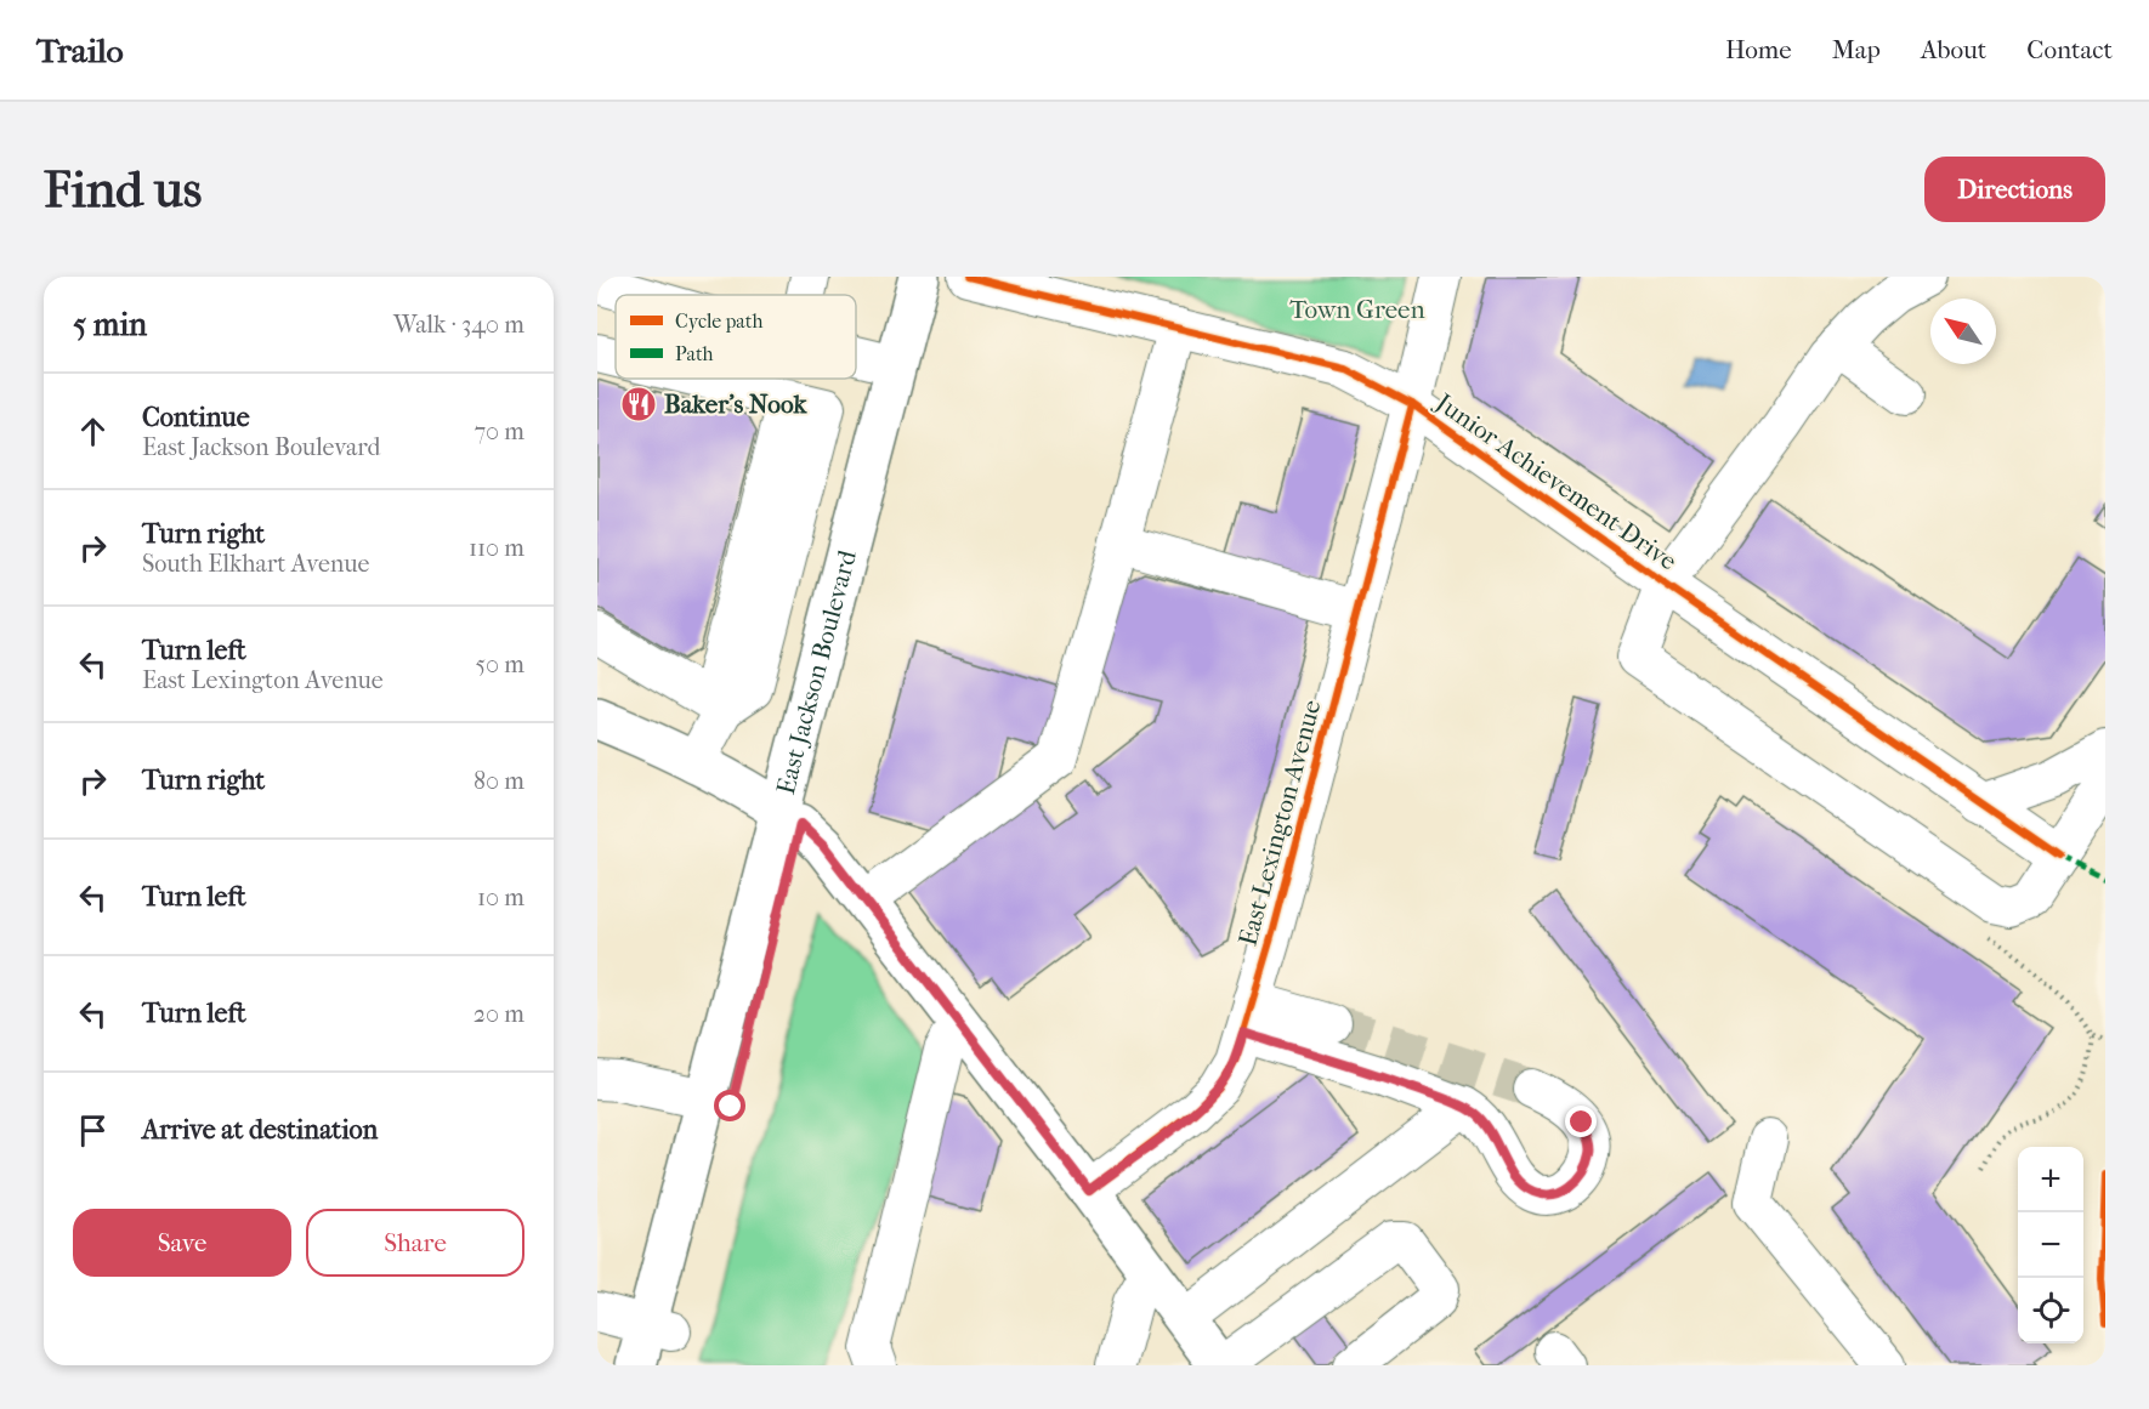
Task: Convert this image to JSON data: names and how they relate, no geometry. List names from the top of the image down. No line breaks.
{"streets":{"main road":["East Jackson Boulevard"],"street":["Junior Achievement Drive","East Lexington Avenue"]},"crossings":[["Junior Achievement Drive","East Lexington Avenue"]],"parks":["Town Green"],"places":{"restaurant":["Baker's Nook"]},"legend":["Cycle path","Path"],"north":"top left","page":{"header":"Trailo","nav":["Home","Map","About","Contact"],"buttons":["Directions",["Save","Share"]],"title":"Find us","heading":["5 min","Walk · 340 m"],"list":[["Continue","East Jackson Boulevard","70 m"],["Turn right","South Elkhart Avenue","110 m"],["Turn left","East Lexington Avenue","50 m"],["Turn right","80 m"],["Turn left","10 m"],["Turn left","20 m"],"Arrive at destination"],"map_buttons":["+","−"]}}
